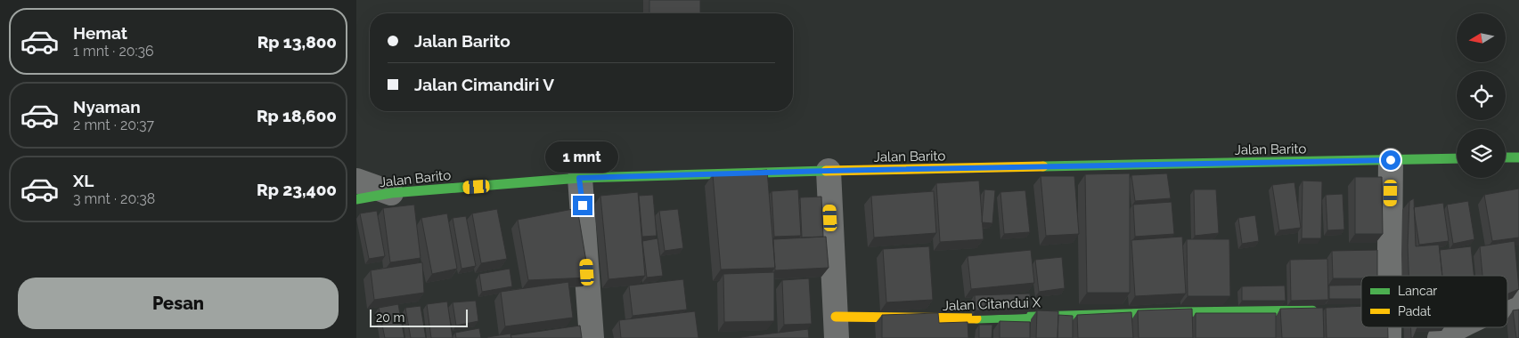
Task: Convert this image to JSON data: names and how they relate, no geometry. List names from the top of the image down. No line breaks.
{"streets":{"street":["Jalan Barito","Jalan Citandui X"]},"legend":["Lancar","Padat"],"scale_bar":"20 m","north":"left","page":{"list":[{"name":"Hemat","note":"1 mnt · 20:36","value":"Rp 13,800"},{"name":"Nyaman","note":"2 mnt · 20:37","value":"Rp 18,600"},{"name":"XL","note":"3 mnt · 20:38","value":"Rp 23,400"}],"banner":["Jalan Barito","Jalan Cimandiri V"],"bubble":"1 mnt","buttons":"Pesan","scale":"20 m"}}
